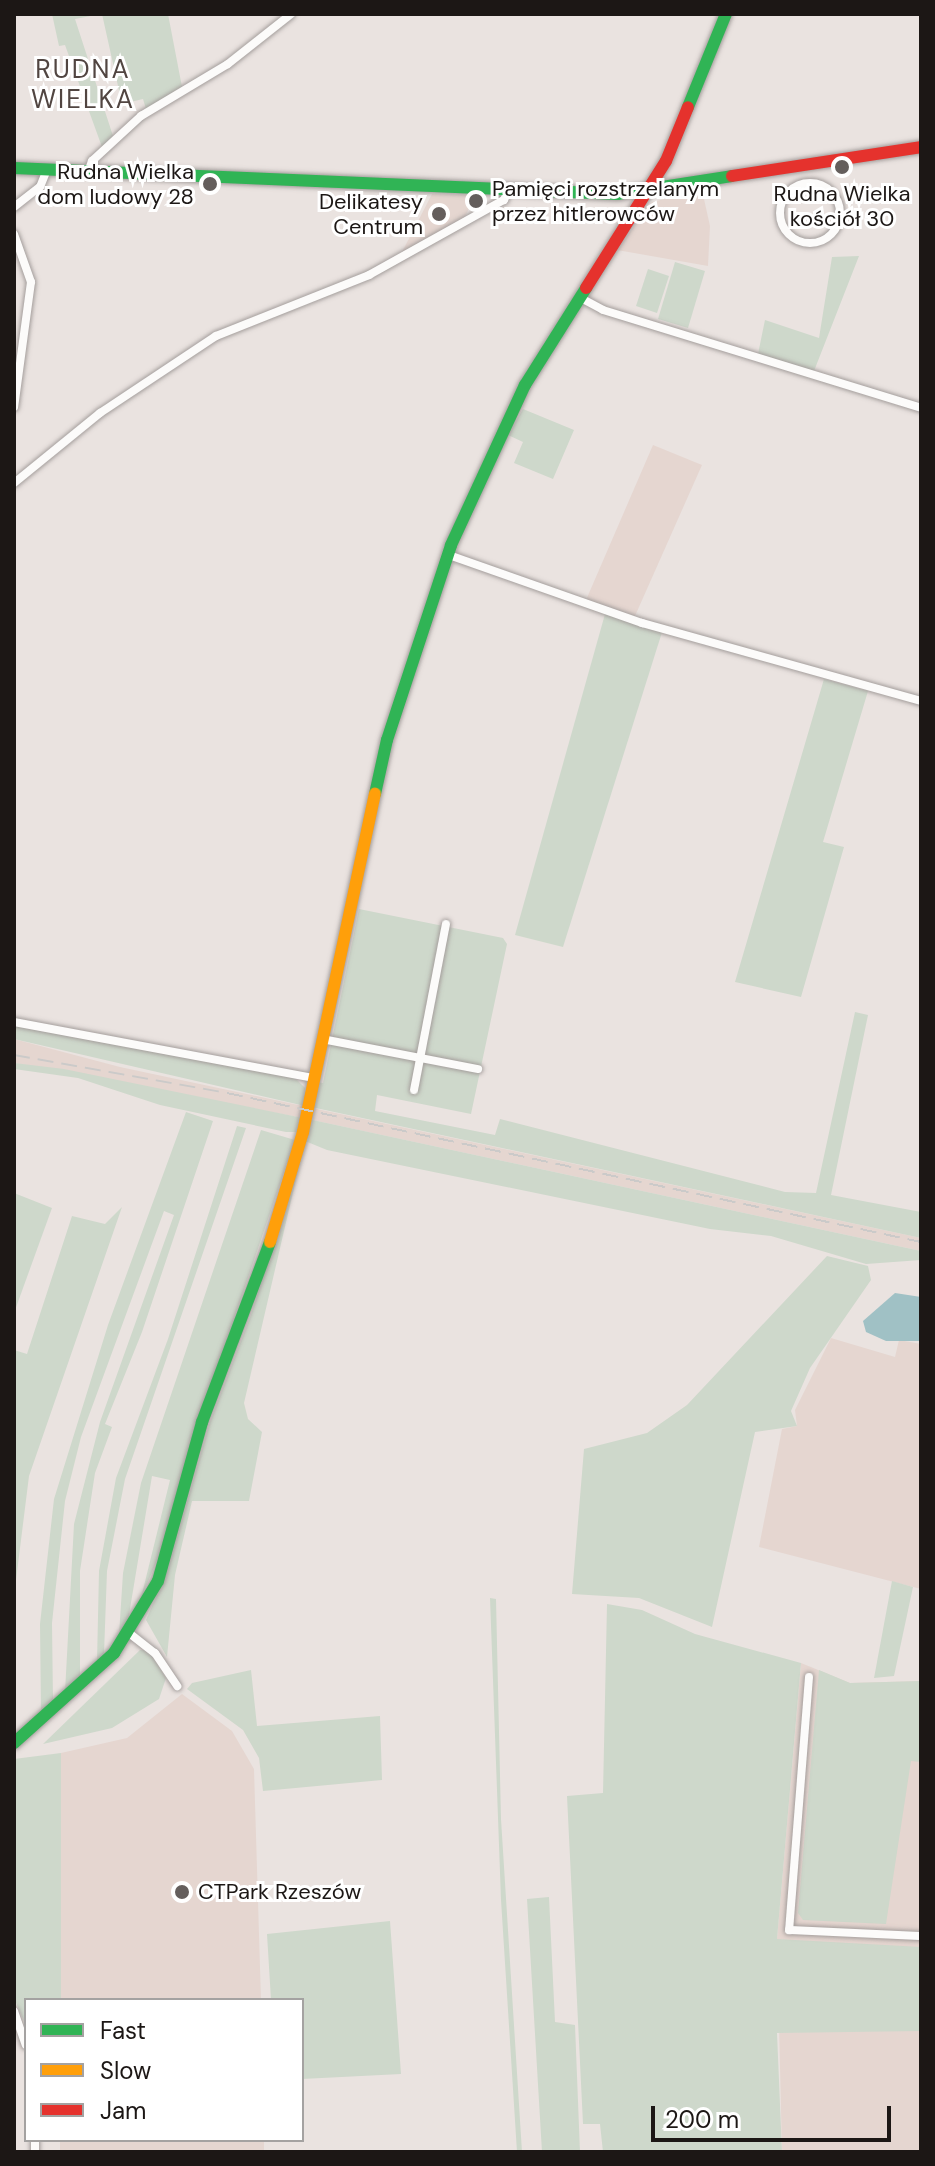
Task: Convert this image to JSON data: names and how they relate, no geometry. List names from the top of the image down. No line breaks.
{"districts":["RUDNA WIELKA"],"places":["Rudna Wielka kościół 30","Rudna Wielka dom ludowy 28","Pamięci rozstrzelanym przez hitlerowców","Delikatesy Centrum","CTPark Rzeszów"],"legend":["Fast","Slow","Jam"],"scale_bar":"200 m"}
